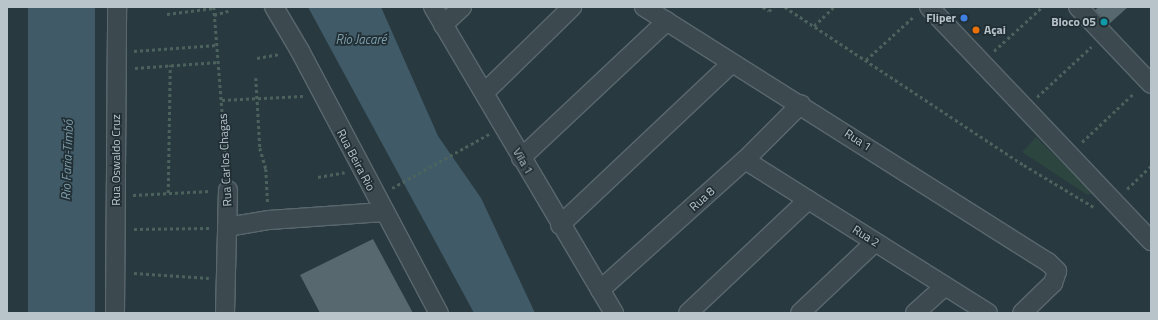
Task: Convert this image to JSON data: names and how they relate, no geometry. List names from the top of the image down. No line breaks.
{"streets":{"street":["Rua 1","Rua Oswaldo Cruz","Rua Carlos Chagas","Rua Beira Rio","Vila 1","Rua 8","Rua 2"]},"crossings":[["Rua 1","Rua 8"],["Vila 1","Rua 8"],["Rua 8","Rua 2"]],"water":["Rio Jacaré","Rio Faria-Timbó"],"places":["Fliper","Bloco 05","Açai"]}
